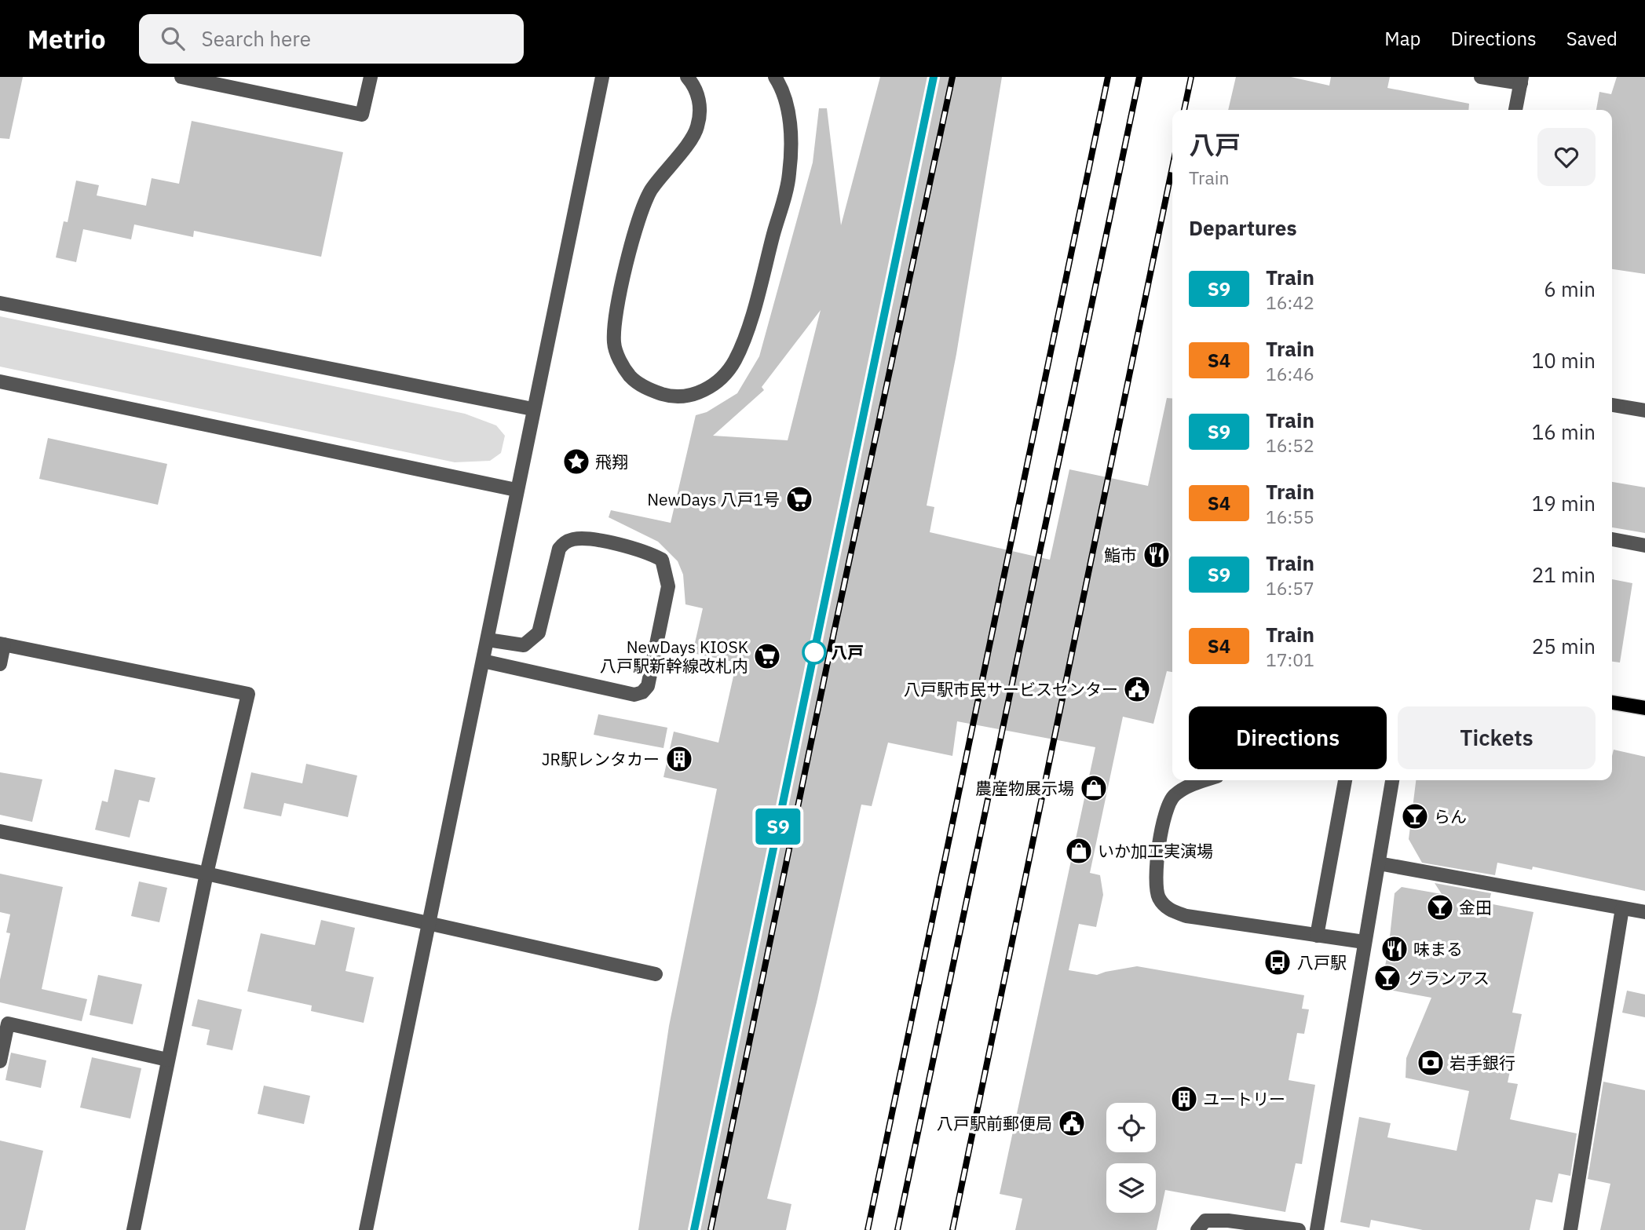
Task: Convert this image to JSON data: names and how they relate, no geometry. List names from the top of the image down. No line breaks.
{"places":{"place":["飛翔"],"supermarket":["NewDays 八戸1号","NewDays KIOSK 八戸駅新幹線改札内"],"restaurant":["鮨市","味まる"],"other":["八戸"],"public building":["八戸駅市民サービスセンター","八戸駅前郵便局"],"building":["JR駅レンタカー","ユートリー"],"shop":["農産物展示場","いか加工実演場"],"bar":["らん","金田","グランアス"],"bus stop":["八戸駅"],"bank":["岩手銀行"]},"page":{"header":"Metrio","search":"Search here","nav":["Map","Directions","Saved"],"on_map":"S9","heading":[["八戸","Train"],"Departures"],"list":[{"mark":"S9","name":"Train","note":"16:42","value":"6 min"},{"mark":"S4","name":"Train","note":"16:46","value":"10 min"},{"mark":"S9","name":"Train","note":"16:52","value":"16 min"},{"mark":"S4","name":"Train","note":"16:55","value":"19 min"},{"mark":"S9","name":"Train","note":"16:57","value":"21 min"},{"mark":"S4","name":"Train","note":"17:01","value":"25 min"}],"buttons":["Directions","Tickets"]}}
